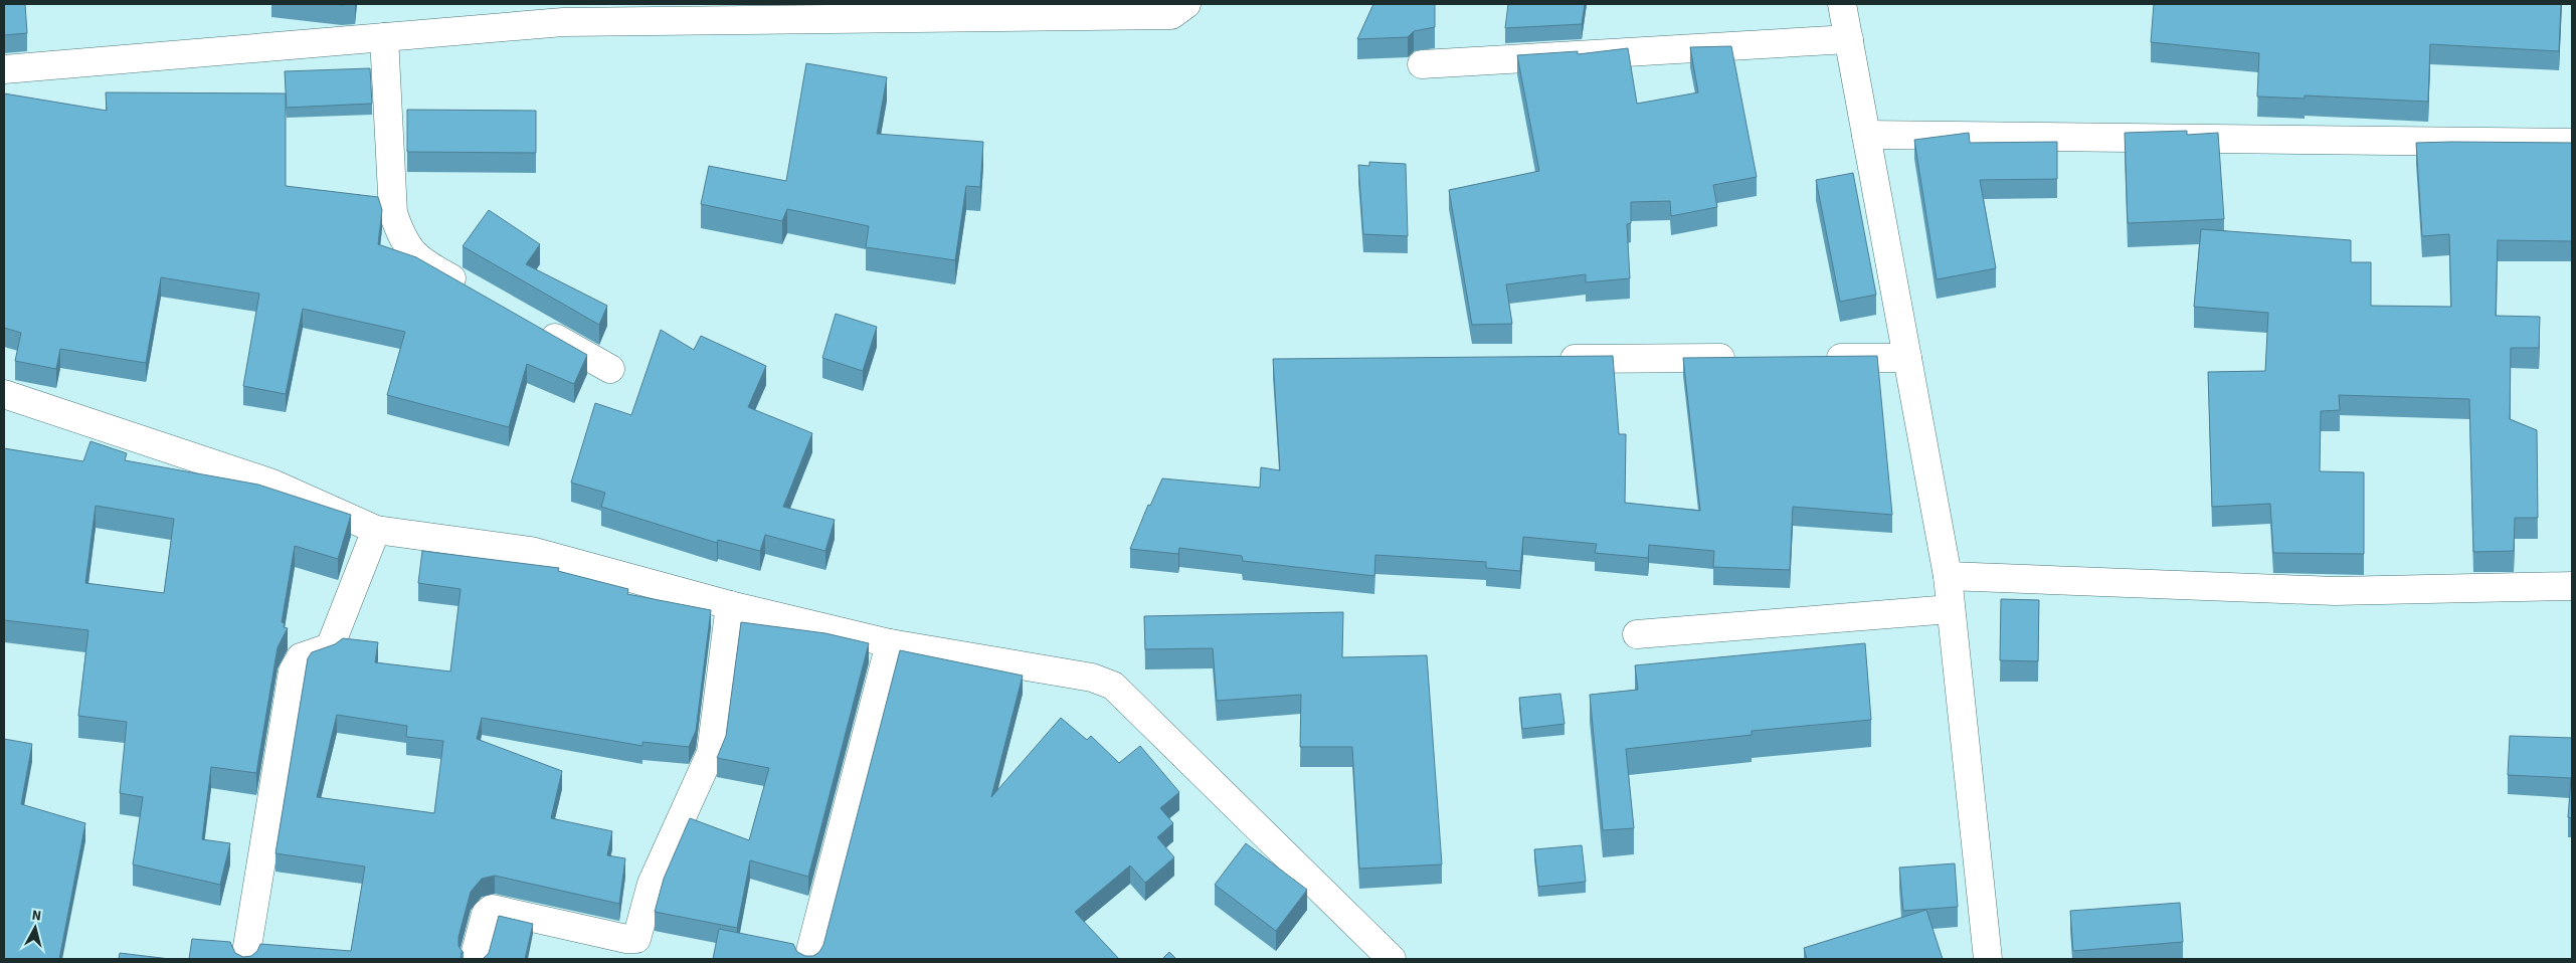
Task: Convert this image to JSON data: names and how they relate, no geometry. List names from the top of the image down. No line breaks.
{"north":"top"}
